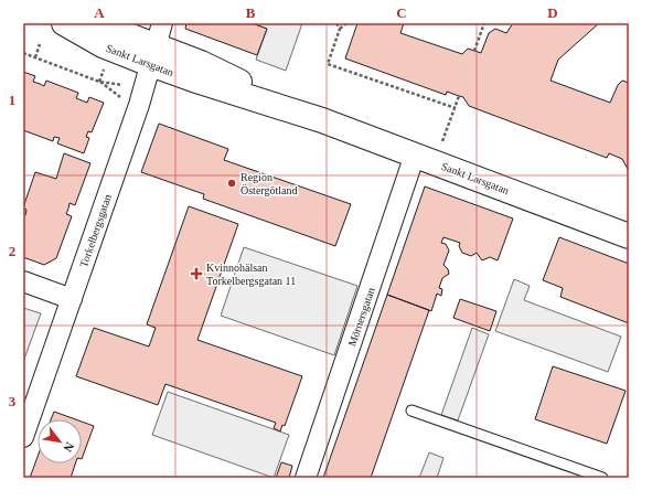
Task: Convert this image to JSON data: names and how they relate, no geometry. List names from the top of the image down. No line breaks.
{"streets":{"main road":["Sankt Larsgatan"],"street":["Torkelbergsgatan","Mörnersgatan"]},"crossings":[["Sankt Larsgatan","Torkelbergsgatan"],["Sankt Larsgatan","Mörnersgatan"]],"places":{"other":["Region Östergötland"],"health":["Kvinnohälsan Torkelbergsgatan 11"]},"north":"bottom right","grid":{"columns":["A","B","C","D"],"rows":["1","2","3"]}}
